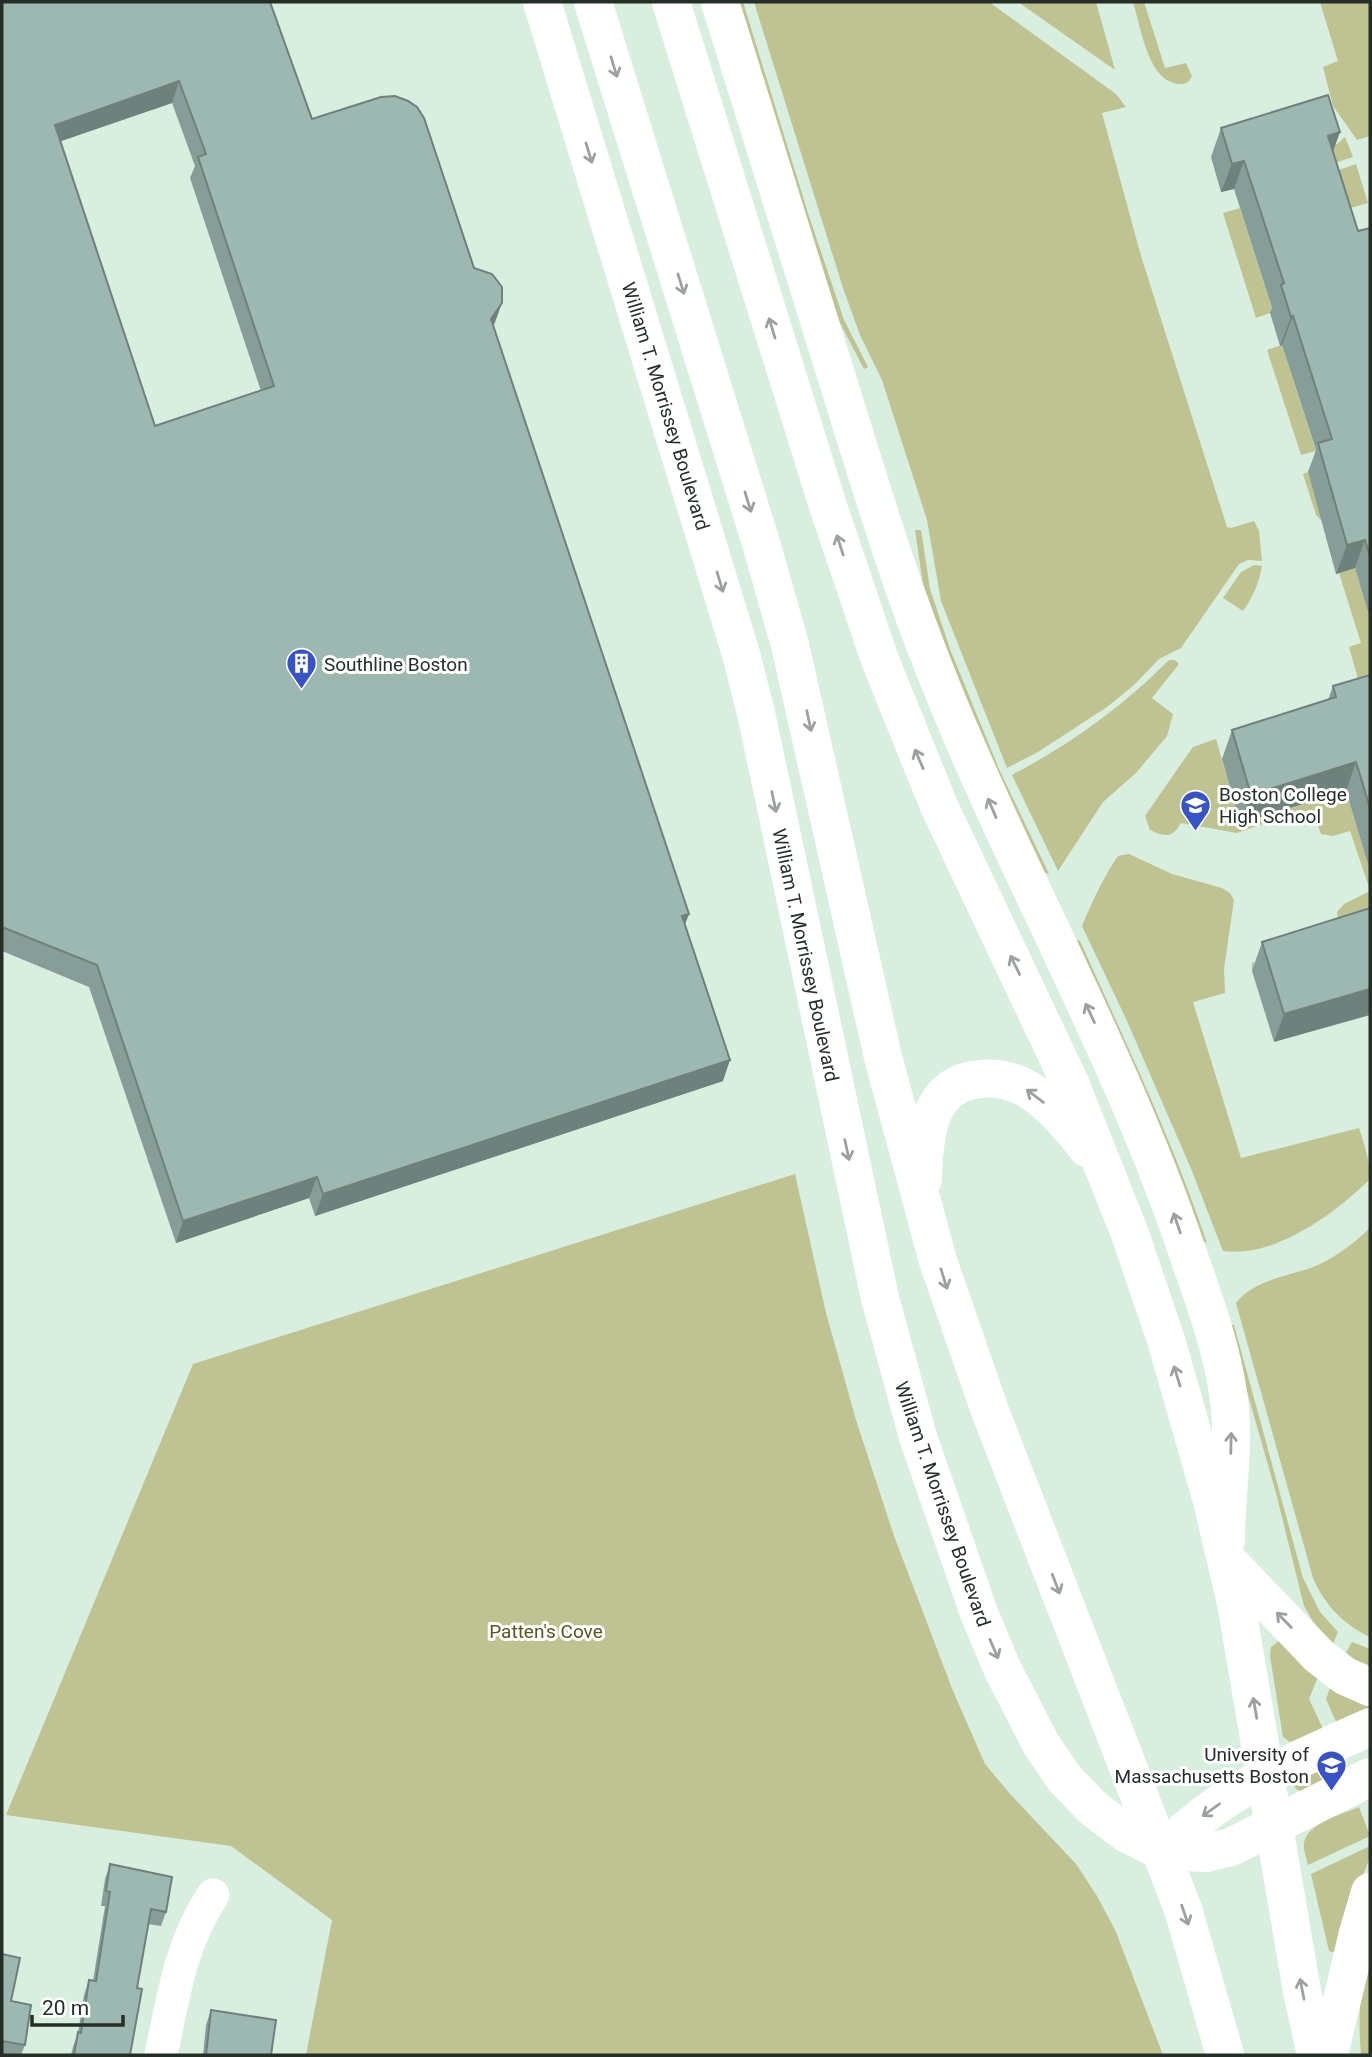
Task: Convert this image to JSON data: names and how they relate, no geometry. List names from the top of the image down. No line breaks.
{"streets":{"main road":["William T. Morrissey Boulevard"]},"parks":["Patten's Cove"],"places":{"building":["Southline Boston"],"school or university":["Boston College High School","University of Massachusetts Boston"]},"scale_bar":"20 m"}
